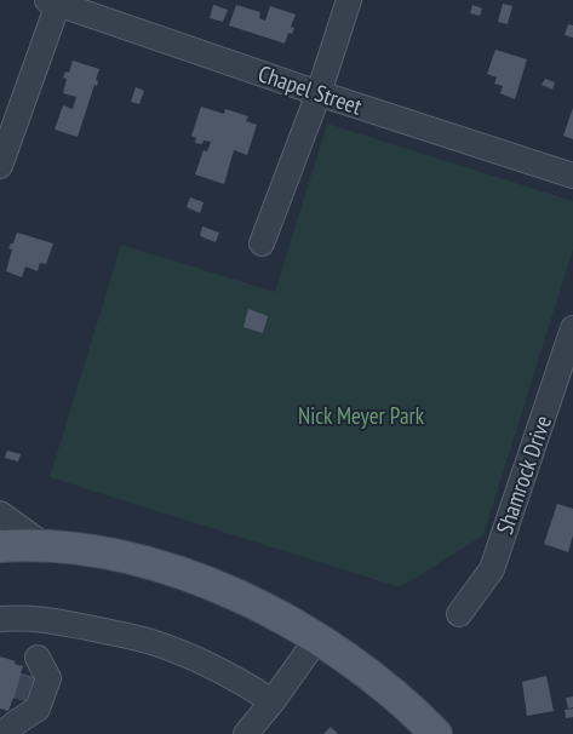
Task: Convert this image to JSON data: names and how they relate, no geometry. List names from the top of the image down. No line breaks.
{"streets":{"street":["Chapel Street","Shamrock Drive"]},"parks":["Nick Meyer Park"]}
